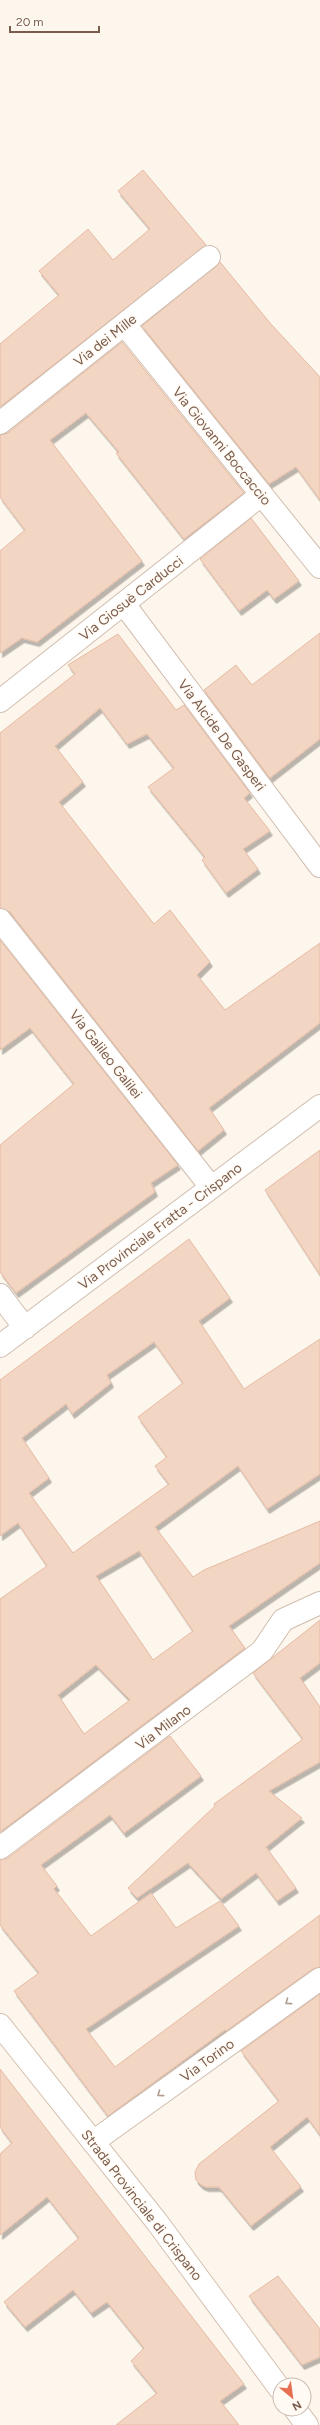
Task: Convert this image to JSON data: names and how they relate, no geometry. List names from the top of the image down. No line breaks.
{"streets":{"street":["Via dei Mille","Via Giovanni Boccaccio","Via Giosuè Carducci","Via Alcide De Gasperi","Via Galileo Galilei","Via Provinciale Fratta - Crispano","Via Milano","Via Torino","Strada Provinciale di Crispano"]},"crossings":[["Via dei Mille","Via Giovanni Boccaccio"],["Via Giovanni Boccaccio","Via Giosuè Carducci"],["Via Giosuè Carducci","Via Alcide De Gasperi"],["Via Galileo Galilei","Via Provinciale Fratta - Crispano"],["Via Torino","Strada Provinciale di Crispano"]],"one_way":["Via Torino"],"scale_bar":"20 m","north":"bottom right"}
